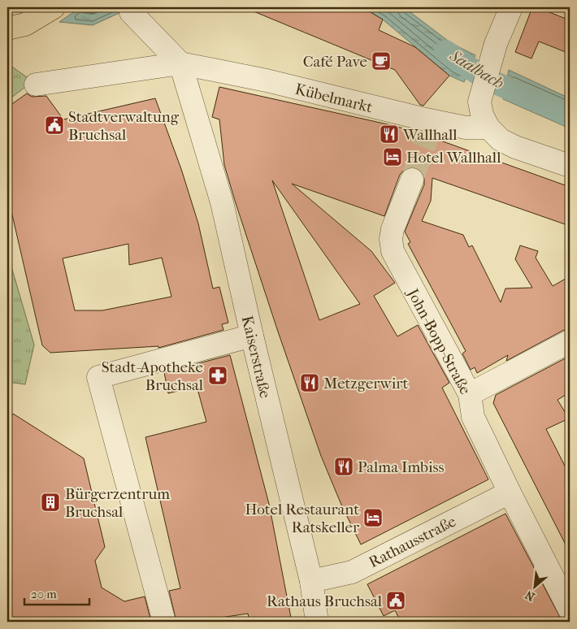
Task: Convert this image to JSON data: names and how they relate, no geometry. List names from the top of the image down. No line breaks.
{"streets":{"street":["Kübelmarkt","John-Bopp-Straße","Kaiserstraße","Rathausstraße"]},"crossings":[["Kübelmarkt","Kaiserstraße"],["John-Bopp-Straße","Rathausstraße"],["Kaiserstraße","Rathausstraße"]],"water":["Saalbach"],"places":{"cafe":["Café Pave"],"public building":["Stadtverwaltung Bruchsal","Rathaus Bruchsal"],"restaurant":["Wallhall","Metzgerwirt","Palma Imbiss"],"hotel":["Hotel Wallhall","Hotel Restaurant Ratskeller"],"pharmacy":["Stadt-Apotheke Bruchsal"],"building":["Bürgerzentrum Bruchsal"]},"scale_bar":"20 m","north":"bottom left"}
